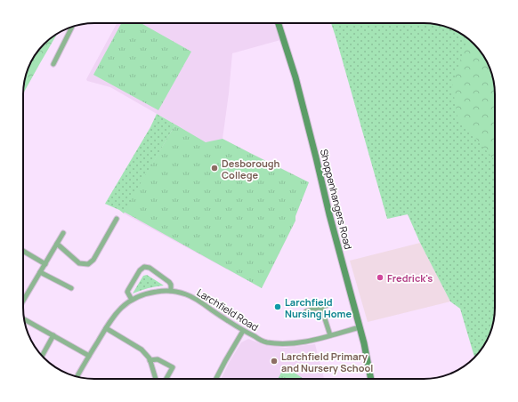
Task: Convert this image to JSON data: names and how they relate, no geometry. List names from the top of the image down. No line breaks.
{"streets":{"street":["Shoppenhangers Road","Larchfield Road"]},"crossings":[["Shoppenhangers Road","Larchfield Road"]],"places":["Desborough College","Fredrick's","Larchfield Nursing Home","Larchfield Primary and Nursery School"]}
